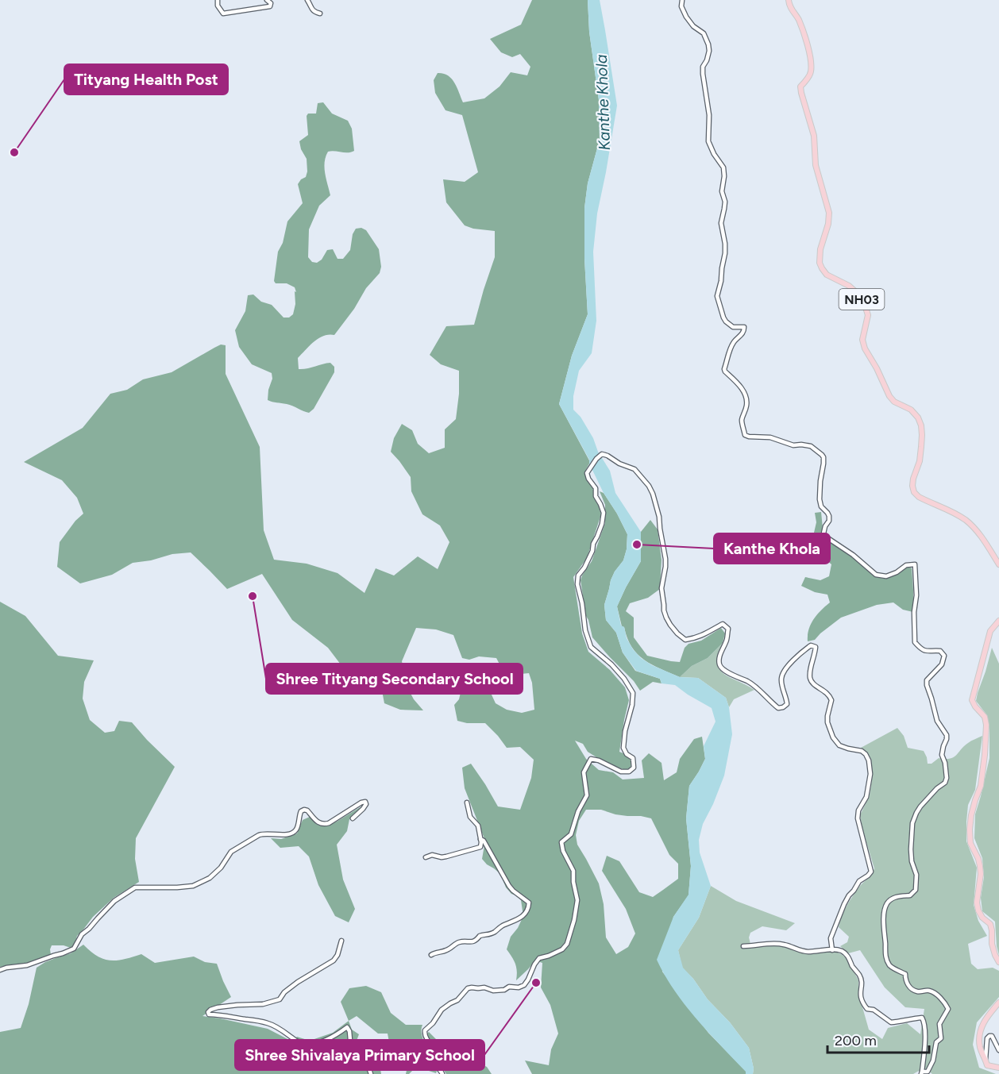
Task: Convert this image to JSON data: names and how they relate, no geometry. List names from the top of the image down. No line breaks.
{"streets":{"main road":["NH03"]},"water":["Kanthe Khola"],"places":["Tityang Health Post","Kanthe Khola","Shree Tityang Secondary School","Shree Shivalaya Primary School"],"scale_bar":"200 m"}
